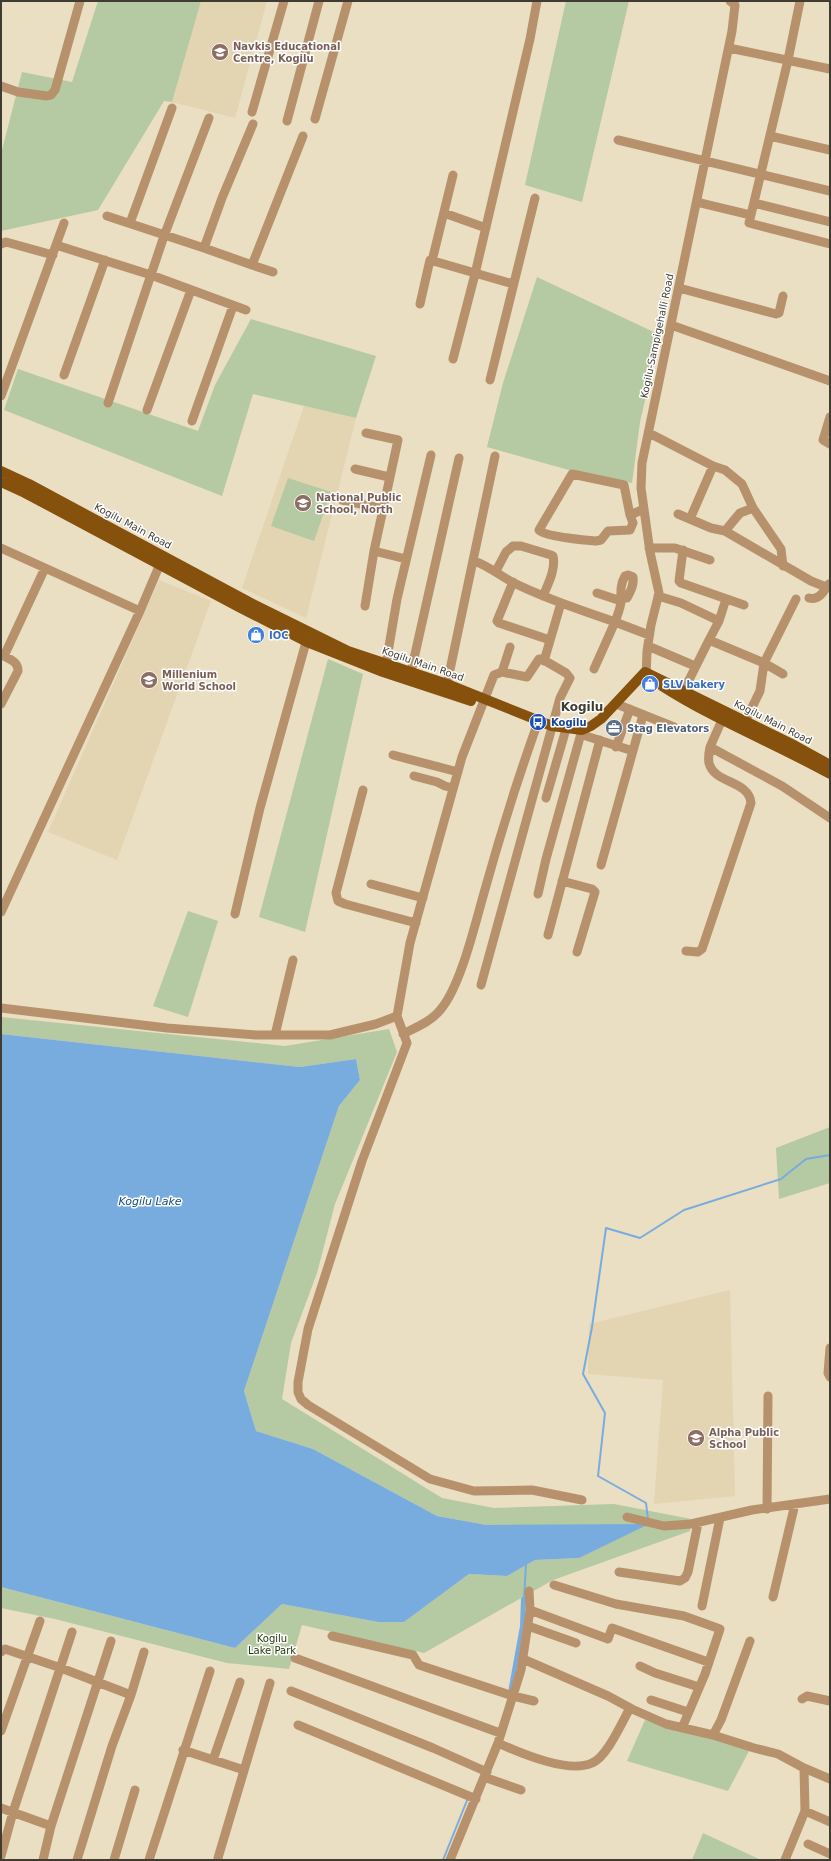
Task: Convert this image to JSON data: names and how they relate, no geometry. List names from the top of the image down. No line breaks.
{"streets":{"main road":["Kogilu Main Road"],"street":["Kogilu-Sampigehalli Road"]},"crossings":[["Kogilu-Sampigehalli Road","Kogilu Main Road"]],"districts":["Kogilu"],"water":["Kogilu Lake"],"parks":["Kogilu Lake Park"],"places":{"school or university":["Navkis Educational Centre, Kogilu","National Public School, North","Millenium World School","Alpha Public School"],"shop":["IOC","SLV bakery"],"bus stop":["Kogilu"],"office":["Stag Elevators"]}}
